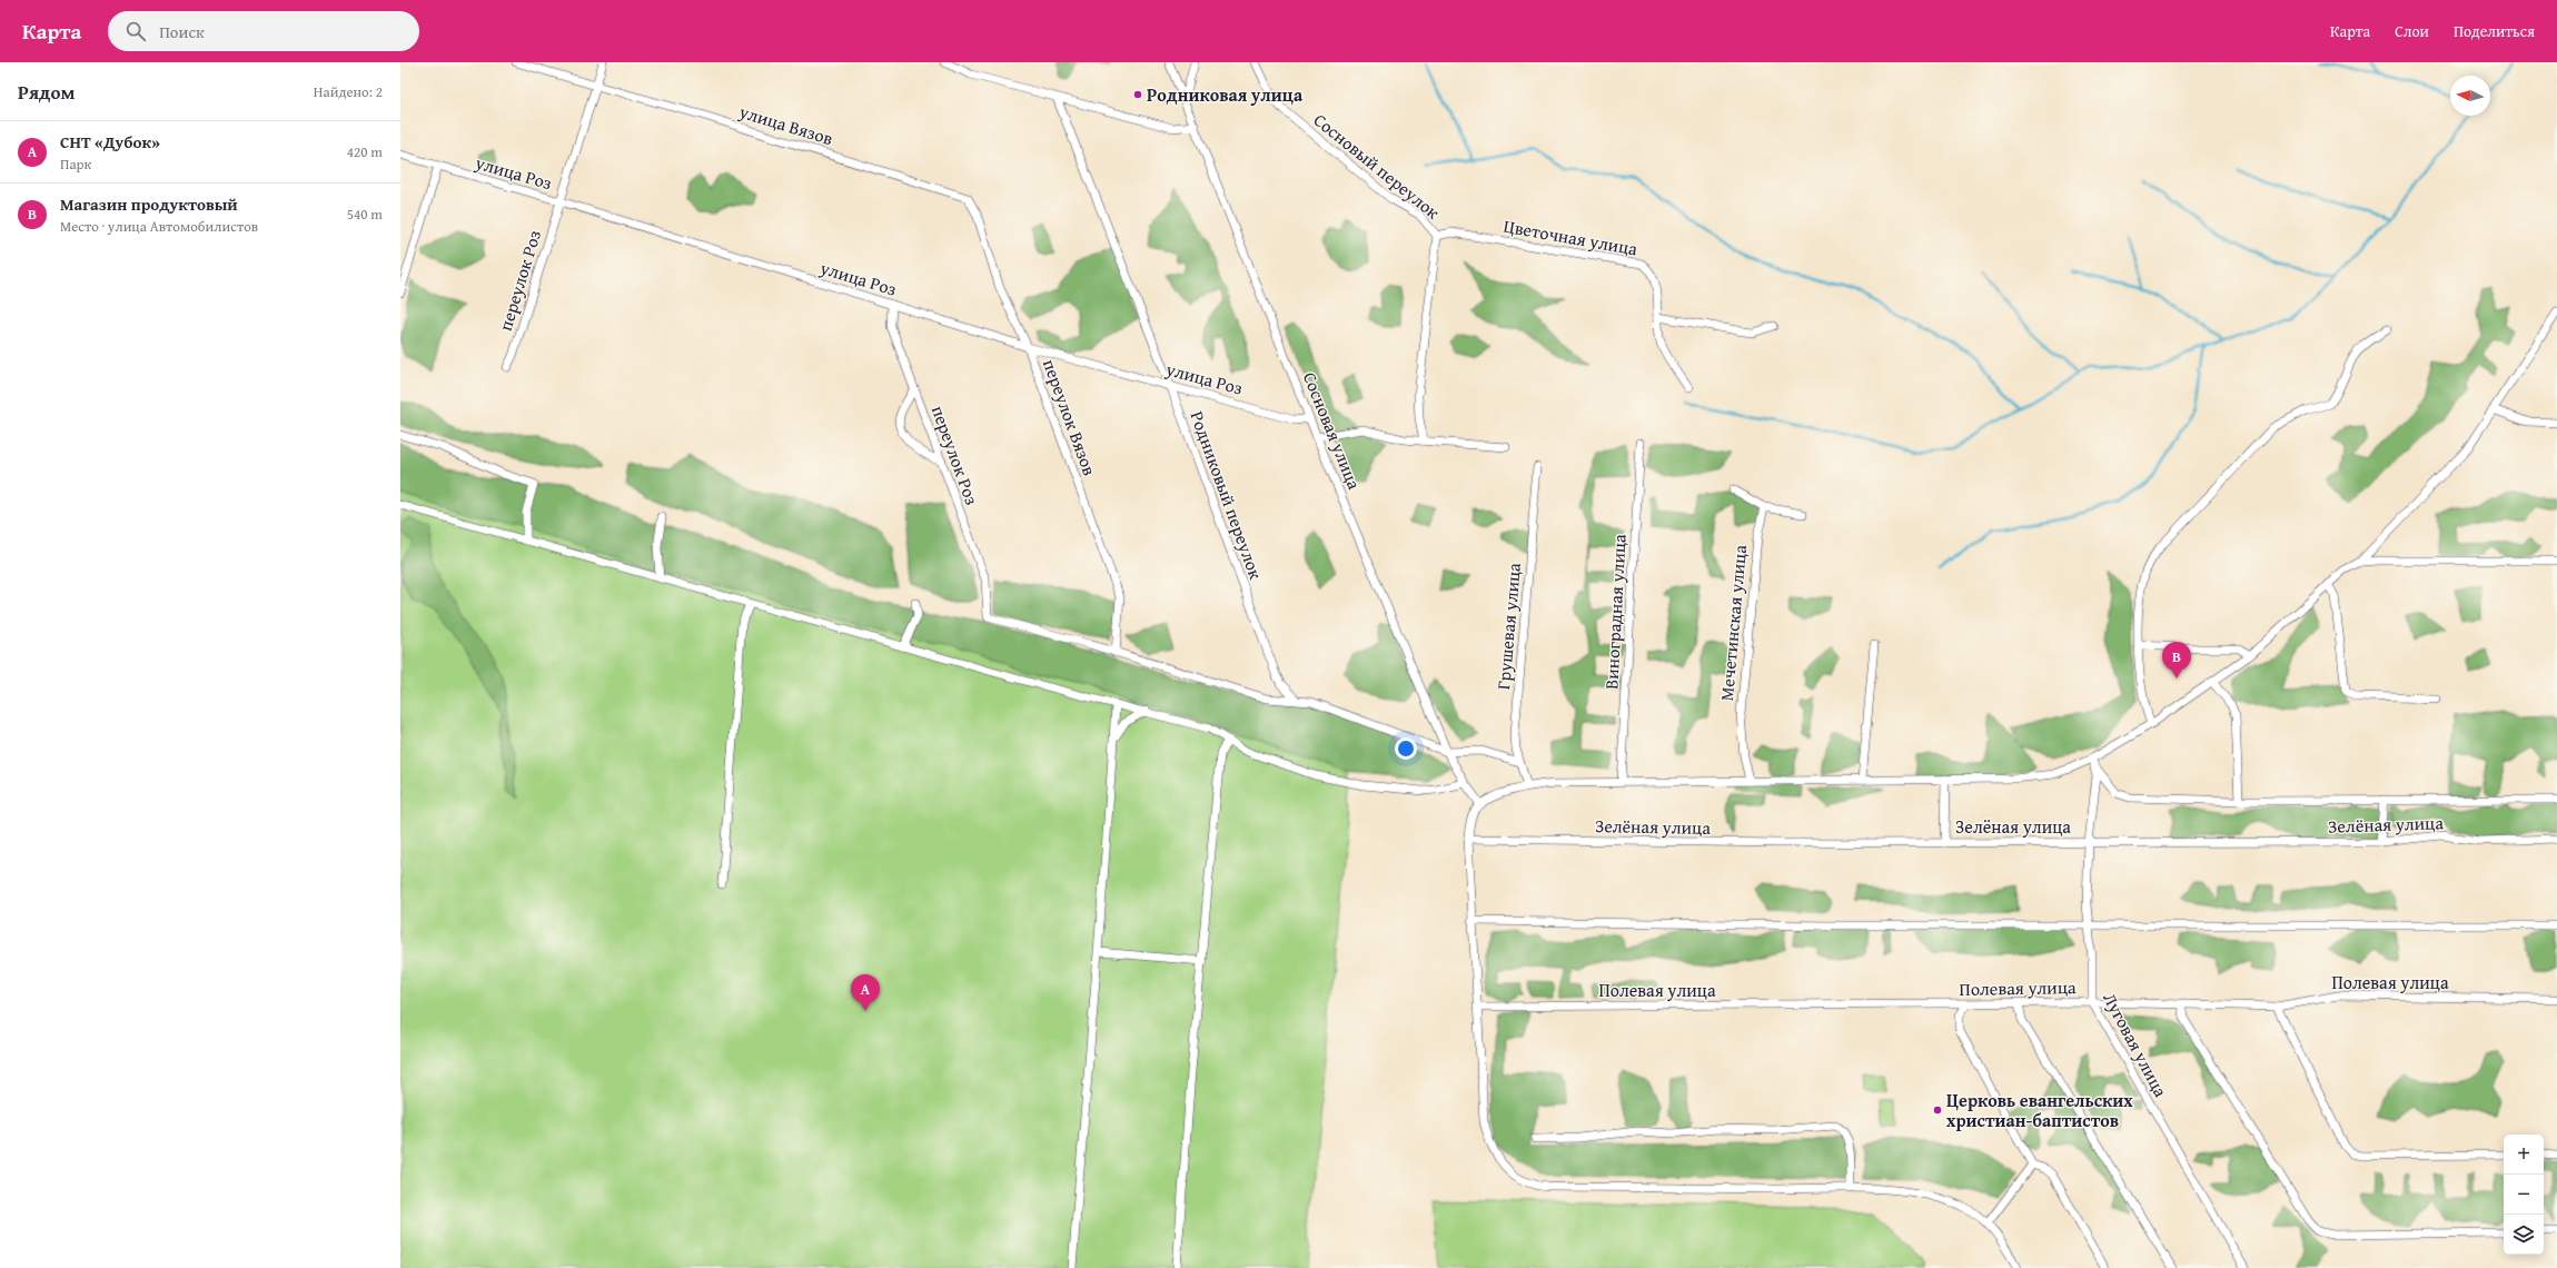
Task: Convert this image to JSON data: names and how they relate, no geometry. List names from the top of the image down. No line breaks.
{"streets":{"street":["улица Вязов","Сосновый переулок","улица Роз","Цветочная улица","переулок Роз","переулок Вязов","Сосновая улица","Родниковый переулок","Виноградная улица","Мечетинская улица","Грушевая улица","Зелёная улица","Полевая улица","Луговая улица"]},"crossings":[["улица Вязов","переулок Роз"],["улица Вязов","переулок Вязов"],["Сосновый переулок","Цветочная улица"],["улица Роз","переулок Роз"],["улица Роз","переулок Вязов"],["улица Роз","Сосновая улица"],["улица Роз","Родниковый переулок"],["переулок Роз","переулок Вязов"],["Зелёная улица","Луговая улица"],["Полевая улица","Луговая улица"]],"places":["Родниковая улица","Церковь евангельских христиан-баптистов"],"north":"left","page":{"header":"Карта","search":"Поиск","nav":["Карта","Слои","Поделиться"],"heading":["Рядом","Найдено: 2"],"list":[{"mark":"A","name":"СНТ «Дубок»","note":"Парк","value":"420 m"},{"mark":"B","name":"Магазин продуктовый","note":"Место · улица Автомобилистов","value":"540 m"}],"pins":["B","A"],"map_buttons":["+","−"]}}
